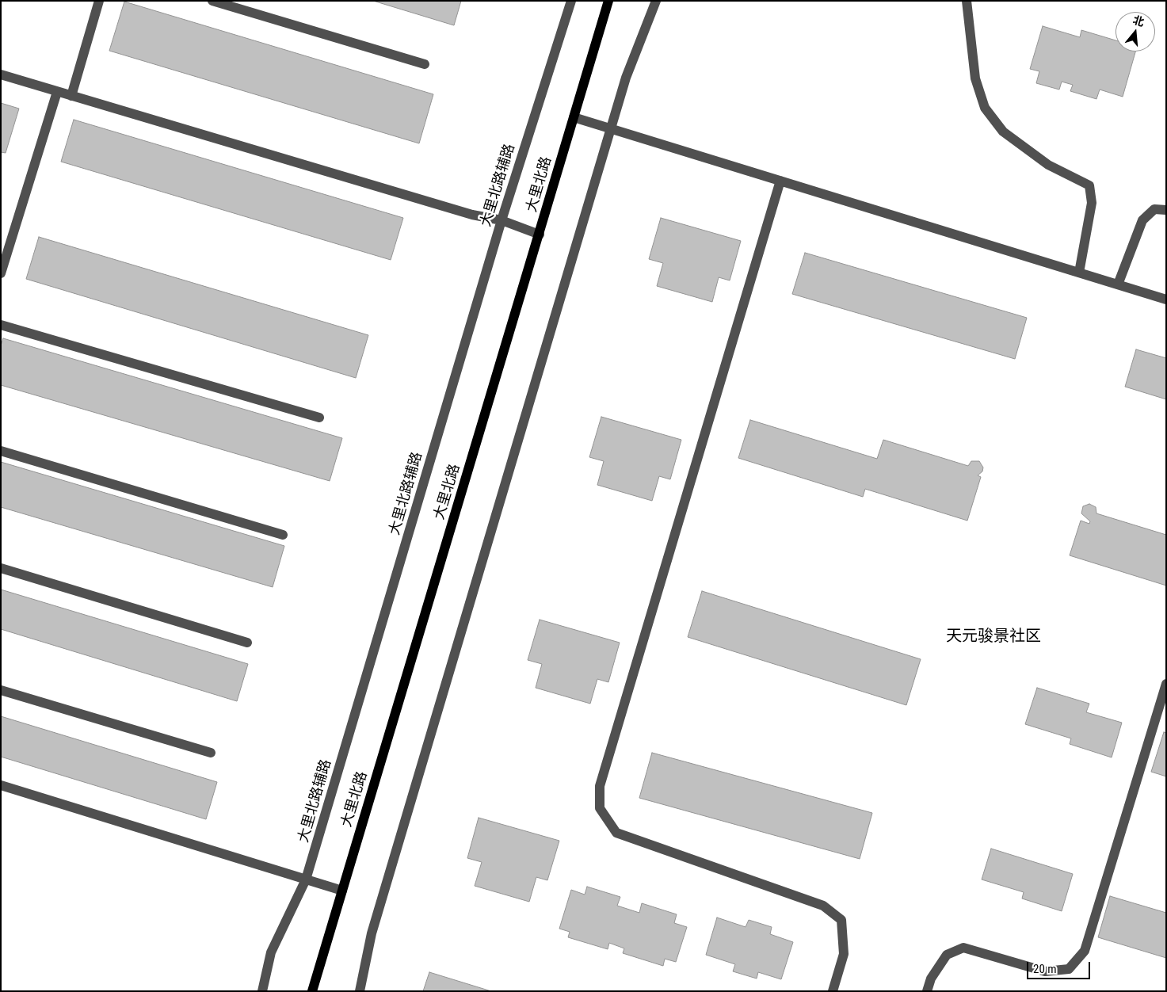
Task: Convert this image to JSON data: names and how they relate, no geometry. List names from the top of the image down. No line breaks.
{"streets":{"main road":["大里北路"],"street":["大里北路辅路"]},"districts":["天元骏景社区"],"scale_bar":"20 m","north":"top"}
